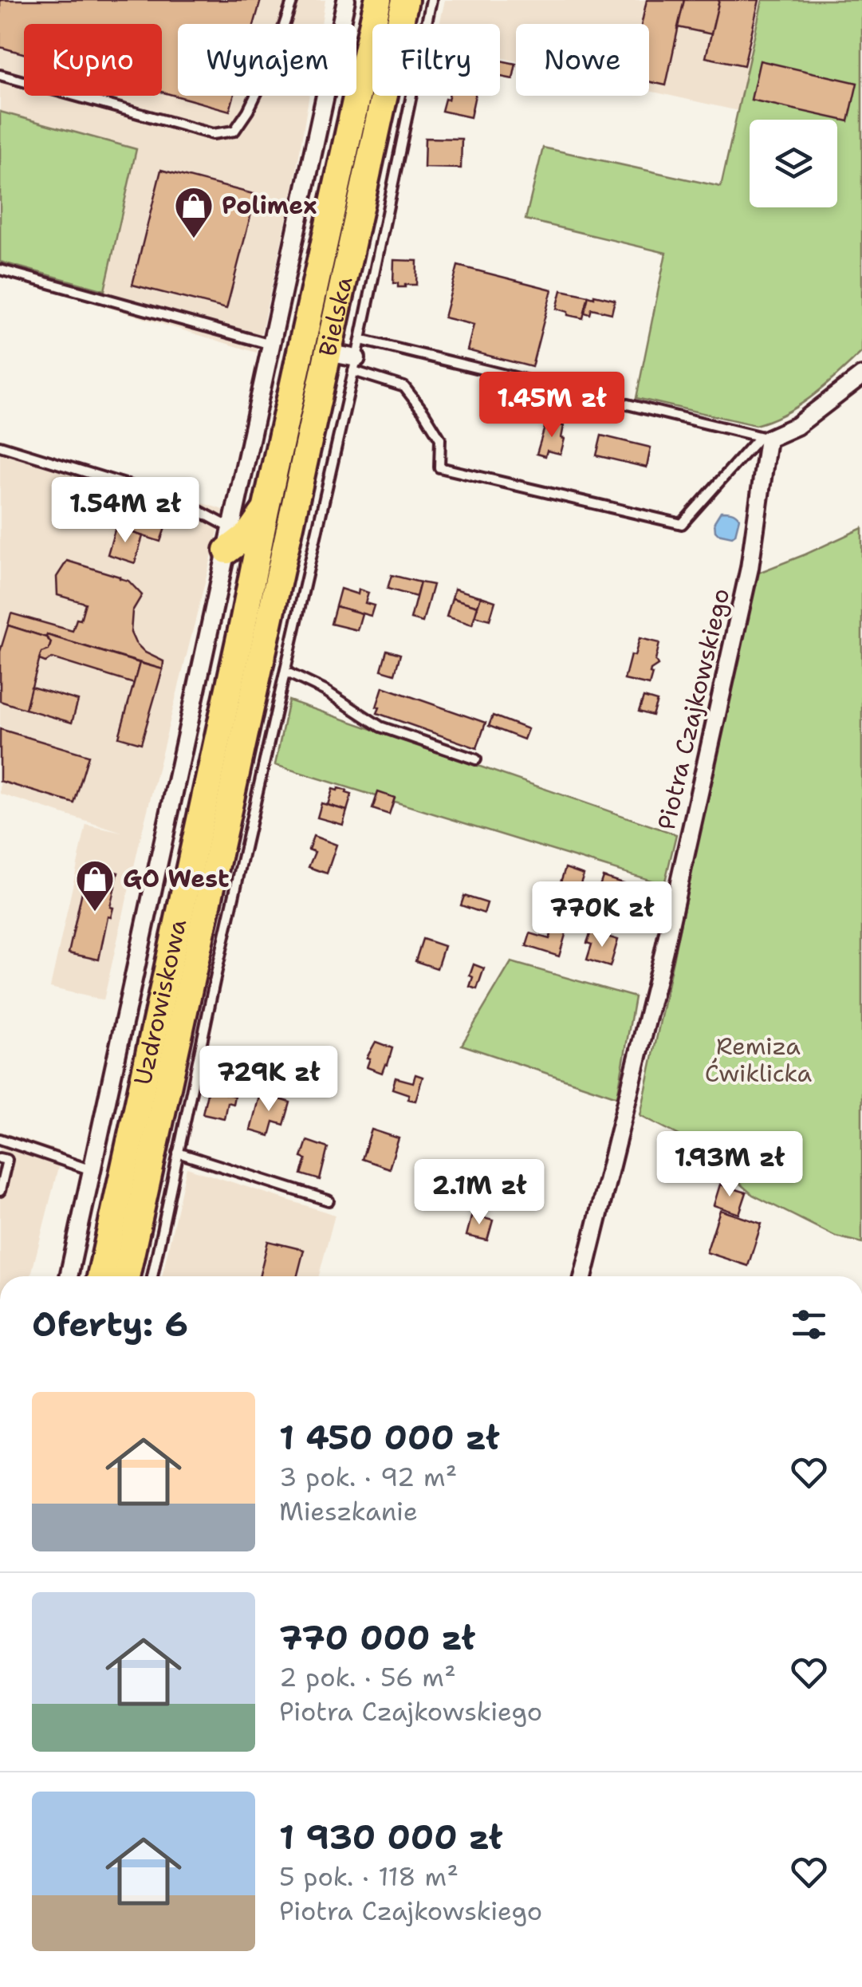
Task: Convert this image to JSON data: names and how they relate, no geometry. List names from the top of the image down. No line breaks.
{"streets":{"main road":["Bielska","Uzdrowiskowa"],"street":["Piotra Czajkowskiego"]},"crossings":[["Bielska","Uzdrowiskowa"]],"parks":["Remiza Ćwiklicka"],"places":{"shop":["Polimex","GO West"]},"page":{"chip":["Kupno","Wynajem","Filtry","Nowe"],"price":["1.45M zł","1.54M zł","770K zł","729K zł","1.93M zł","2.1M zł"],"heading":"Oferty: 6","list":[{"name":"1 450 000 zł","note":"3 pok. · 92 m² · Mieszkanie"},{"name":"770 000 zł","note":"2 pok. · 56 m² · Piotra Czajkowskiego"},{"name":"1 930 000 zł","note":"5 pok. · 118 m² · Piotra Czajkowskiego"}]}}
